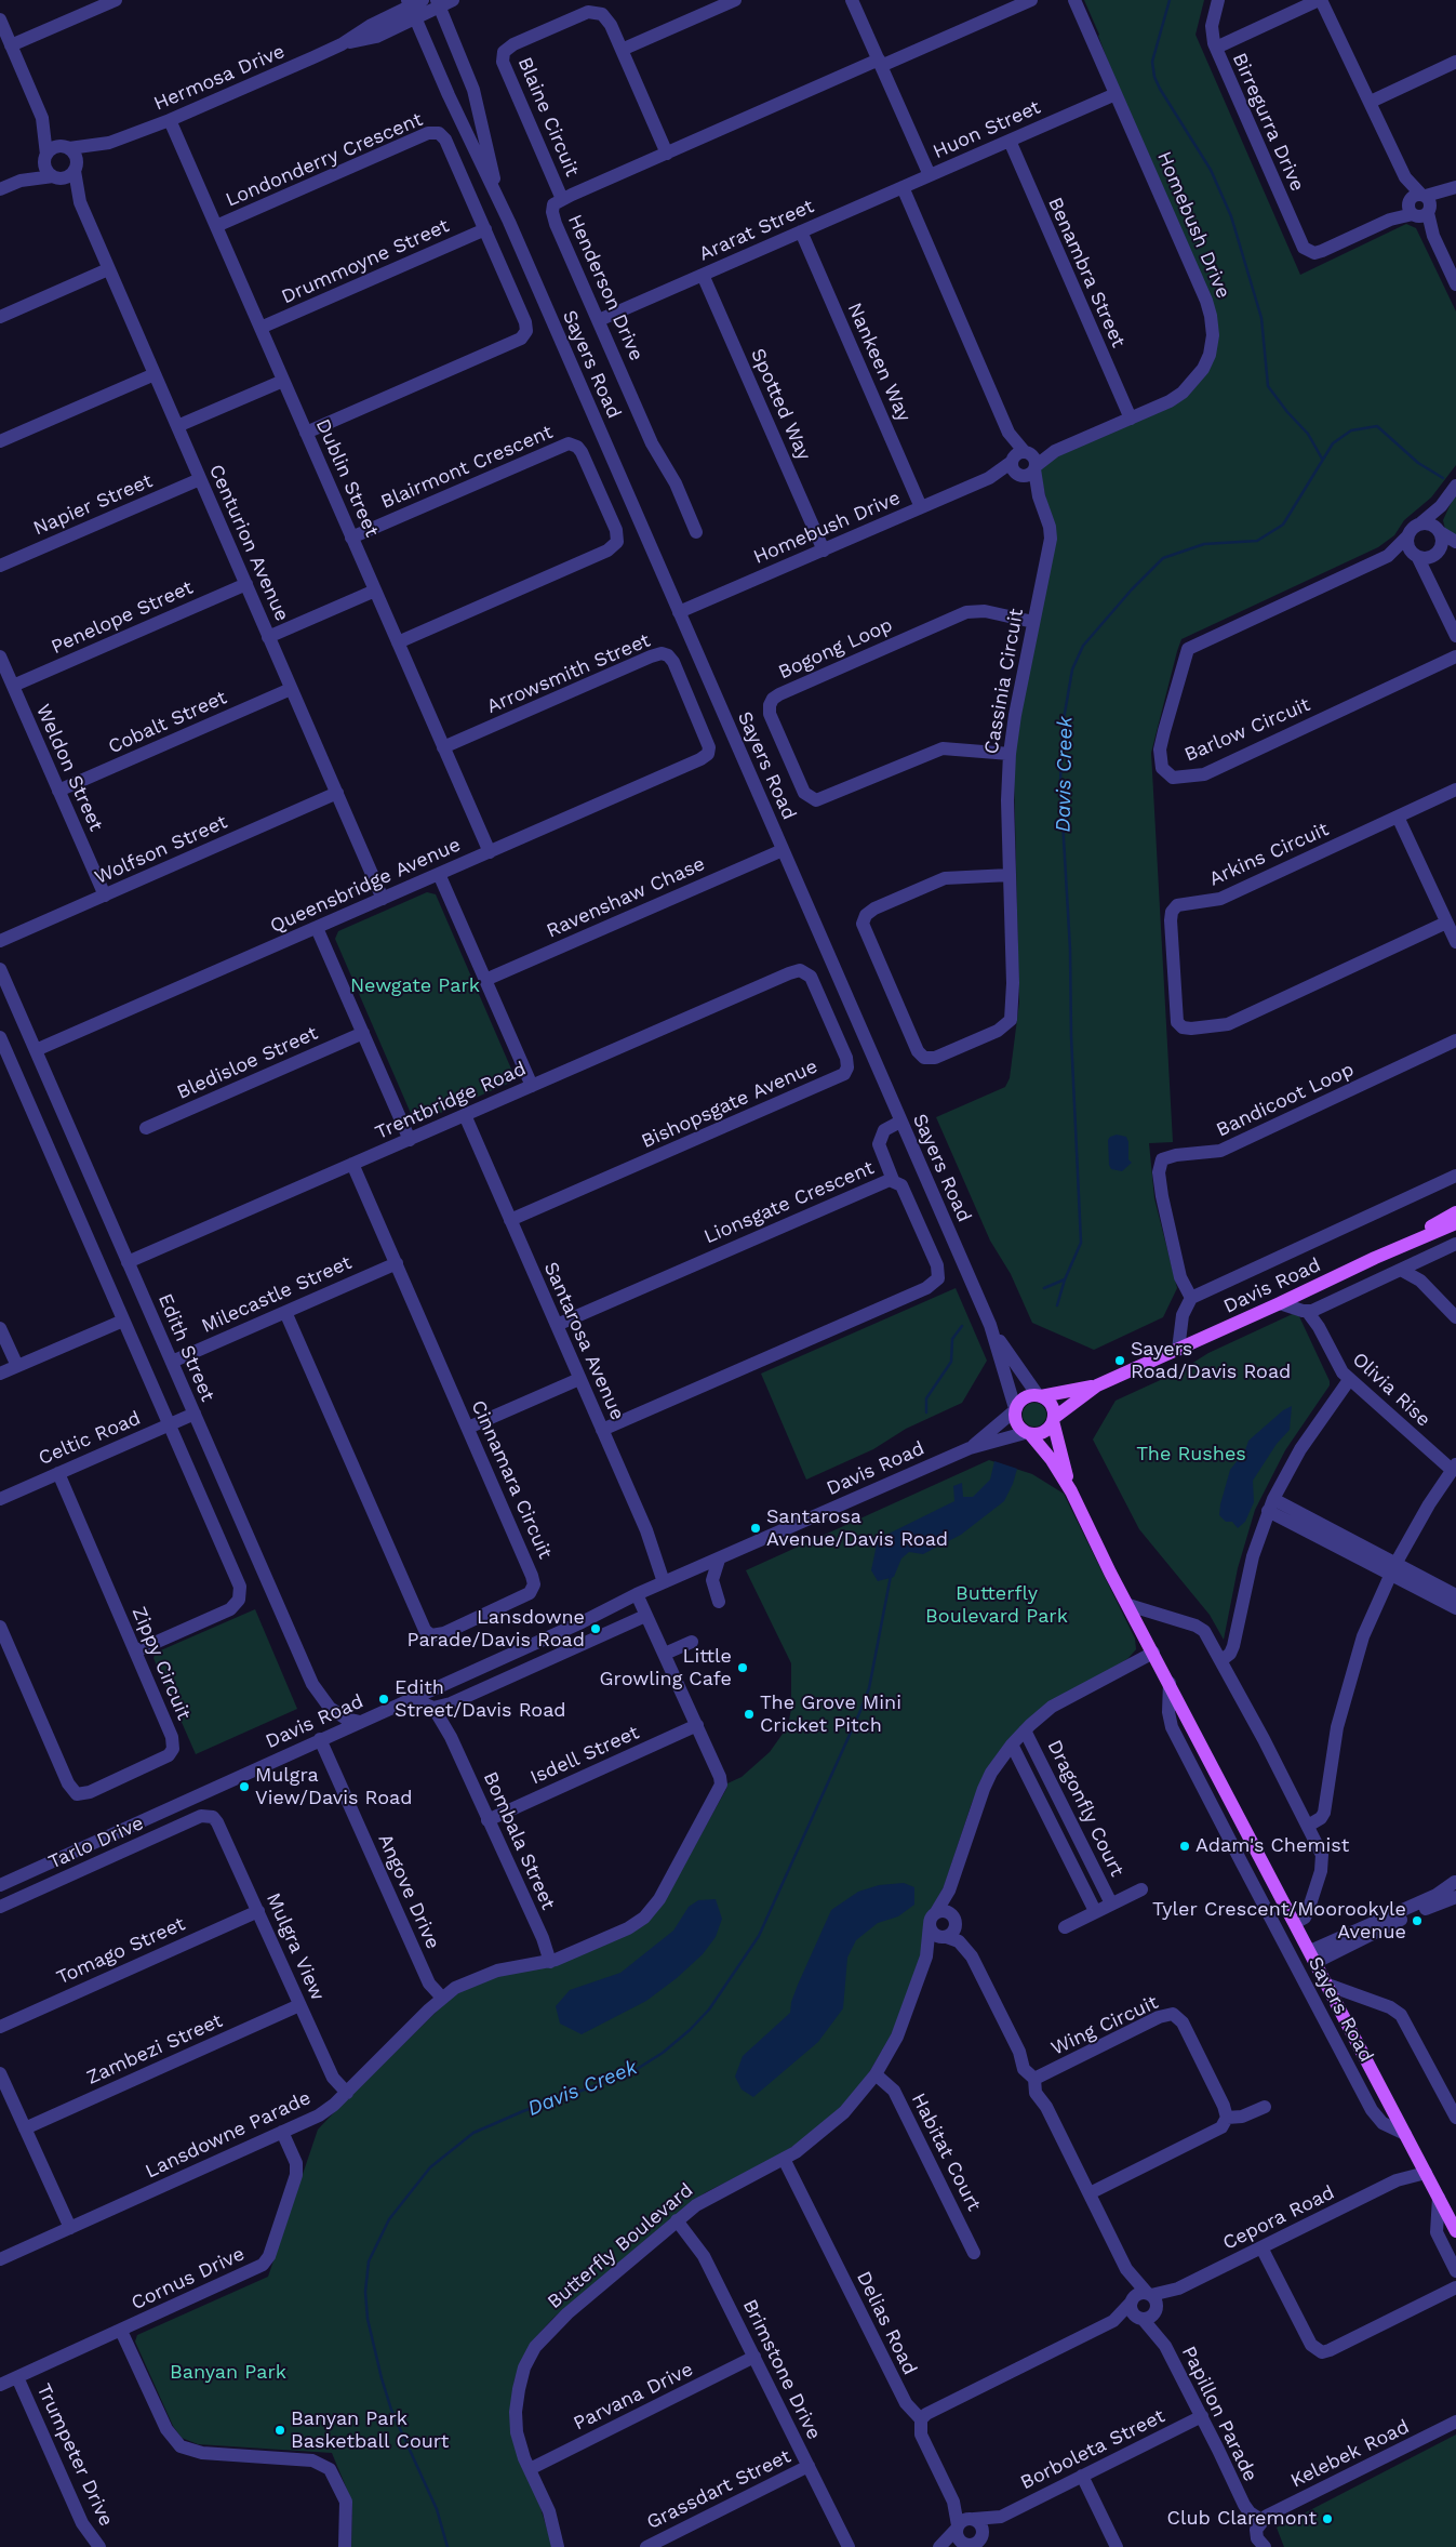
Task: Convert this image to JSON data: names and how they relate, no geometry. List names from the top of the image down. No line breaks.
{"streets":{"main road":["Sayers Road","Davis Road"],"street":["Hermosa Drive","Blaine Circuit","Birregurra Drive","Huon Street","Londonderry Crescent","Homebush Drive","Ararat Street","Drummoyne Street","Benambra Street","Henderson Drive","Nankeen Way","Spotted Way","Blairmont Crescent","Dublin Street","Napier Street","Centurion Avenue","Penelope Street","Bogong Loop","Arrowsmith Street","Cassinia Circuit","Cobalt Street","Barlow Circuit","Weldon Street","Wolfson Street","Arkins Circuit","Queensbridge Avenue","Ravenshaw Chase","Bledisloe Street","Bandicoot Loop","Trentbridge Road","Bishopsgate Avenue","Lionsgate Crescent","Milecastle Street","Santarosa Avenue","Edith Street","Olivia Rise","Celtic Road","Cinnamara Circuit","Zippy Circuit","Isdell Street","Dragonfly Court","Bombala Street","Tarlo Drive","Angove Drive","Mulgra View","Tomago Street","Wing Circuit","Zambezi Street","Lansdowne Parade","Habitat Court","Cepora Road","Butterfly Boulevard","Cornus Drive","Delias Road","Brimstone Drive","Parvana Drive","Papillon Parade","Borboleta Street","Kelebek Road","Trumpeter Drive","Grassdart Street"]},"crossings":[["Hermosa Drive","Sayers Road"],["Hermosa Drive","Dublin Street"],["Hermosa Drive","Centurion Avenue"],["Blaine Circuit","Henderson Drive"],["Huon Street","Homebush Drive"],["Huon Street","Ararat Street"],["Huon Street","Benambra Street"],["Huon Street","Henderson Drive"],["Londonderry Crescent","Drummoyne Street"],["Londonderry Crescent","Dublin Street"],["Homebush Drive","Benambra Street"],["Homebush Drive","Nankeen Way"],["Homebush Drive","Sayers Road"],["Homebush Drive","Spotted Way"],["Homebush Drive","Cassinia Circuit"],["Ararat Street","Henderson Drive"],["Ararat Street","Nankeen Way"],["Ararat Street","Spotted Way"],["Drummoyne Street","Dublin Street"],["Sayers Road","Ravenshaw Chase"],["Sayers Road","Davis Road"],["Sayers Road","Cepora Road"],["Sayers Road","Butterfly Boulevard"],["Blairmont Crescent","Dublin Street"],["Dublin Street","Arrowsmith Street"],["Dublin Street","Queensbridge Avenue"],["Napier Street","Centurion Avenue"],["Centurion Avenue","Penelope Street"],["Centurion Avenue","Cobalt Street"],["Centurion Avenue","Wolfson Street"],["Centurion Avenue","Queensbridge Avenue"],["Penelope Street","Weldon Street"],["Bogong Loop","Cassinia Circuit"],["Arrowsmith Street","Queensbridge Avenue"],["Cobalt Street","Weldon Street"],["Weldon Street","Wolfson Street"],["Queensbridge Avenue","Edith Street"],["Trentbridge Road","Bishopsgate Avenue"],["Trentbridge Road","Santarosa Avenue"],["Trentbridge Road","Edith Street"],["Trentbridge Road","Cinnamara Circuit"],["Bishopsgate Avenue","Santarosa Avenue"],["Lionsgate Crescent","Santarosa Avenue"],["Davis Road","Santarosa Avenue"],["Davis Road","Edith Street"],["Davis Road","Angove Drive"],["Davis Road","Lansdowne Parade"],["Milecastle Street","Edith Street"],["Milecastle Street","Cinnamara Circuit"],["Edith Street","Celtic Road"],["Celtic Road","Zippy Circuit"],["Isdell Street","Bombala Street"],["Isdell Street","Lansdowne Parade"],["Dragonfly Court","Butterfly Boulevard"],["Bombala Street","Lansdowne Parade"],["Tarlo Drive","Mulgra View"],["Angove Drive","Lansdowne Parade"],["Mulgra View","Tomago Street"],["Mulgra View","Zambezi Street"],["Mulgra View","Lansdowne Parade"],["Lansdowne Parade","Cornus Drive"],["Habitat Court","Butterfly Boulevard"],["Cepora Road","Papillon Parade"],["Butterfly Boulevard","Delias Road"],["Butterfly Boulevard","Brimstone Drive"],["Butterfly Boulevard","Parvana Drive"],["Cornus Drive","Trumpeter Drive"],["Delias Road","Borboleta Street"],["Brimstone Drive","Parvana Drive"],["Brimstone Drive","Grassdart Street"],["Papillon Parade","Borboleta Street"],["Papillon Parade","Kelebek Road"]],"water":["Davis Creek"],"parks":["Newgate Park","The Rushes","Butterfly Boulevard Park","Banyan Park"],"places":["Sayers Road/Davis Road","Santarosa Avenue/Davis Road","Lansdowne Parade/Davis Road","Little Growling Cafe","Edith Street/Davis Road","The Grove Mini Cricket Pitch","Mulgra View/Davis Road","Adam's Chemist","Tyler Crescent/Moorookyle Avenue","Banyan Park Basketball Court","Club Claremont"]}
